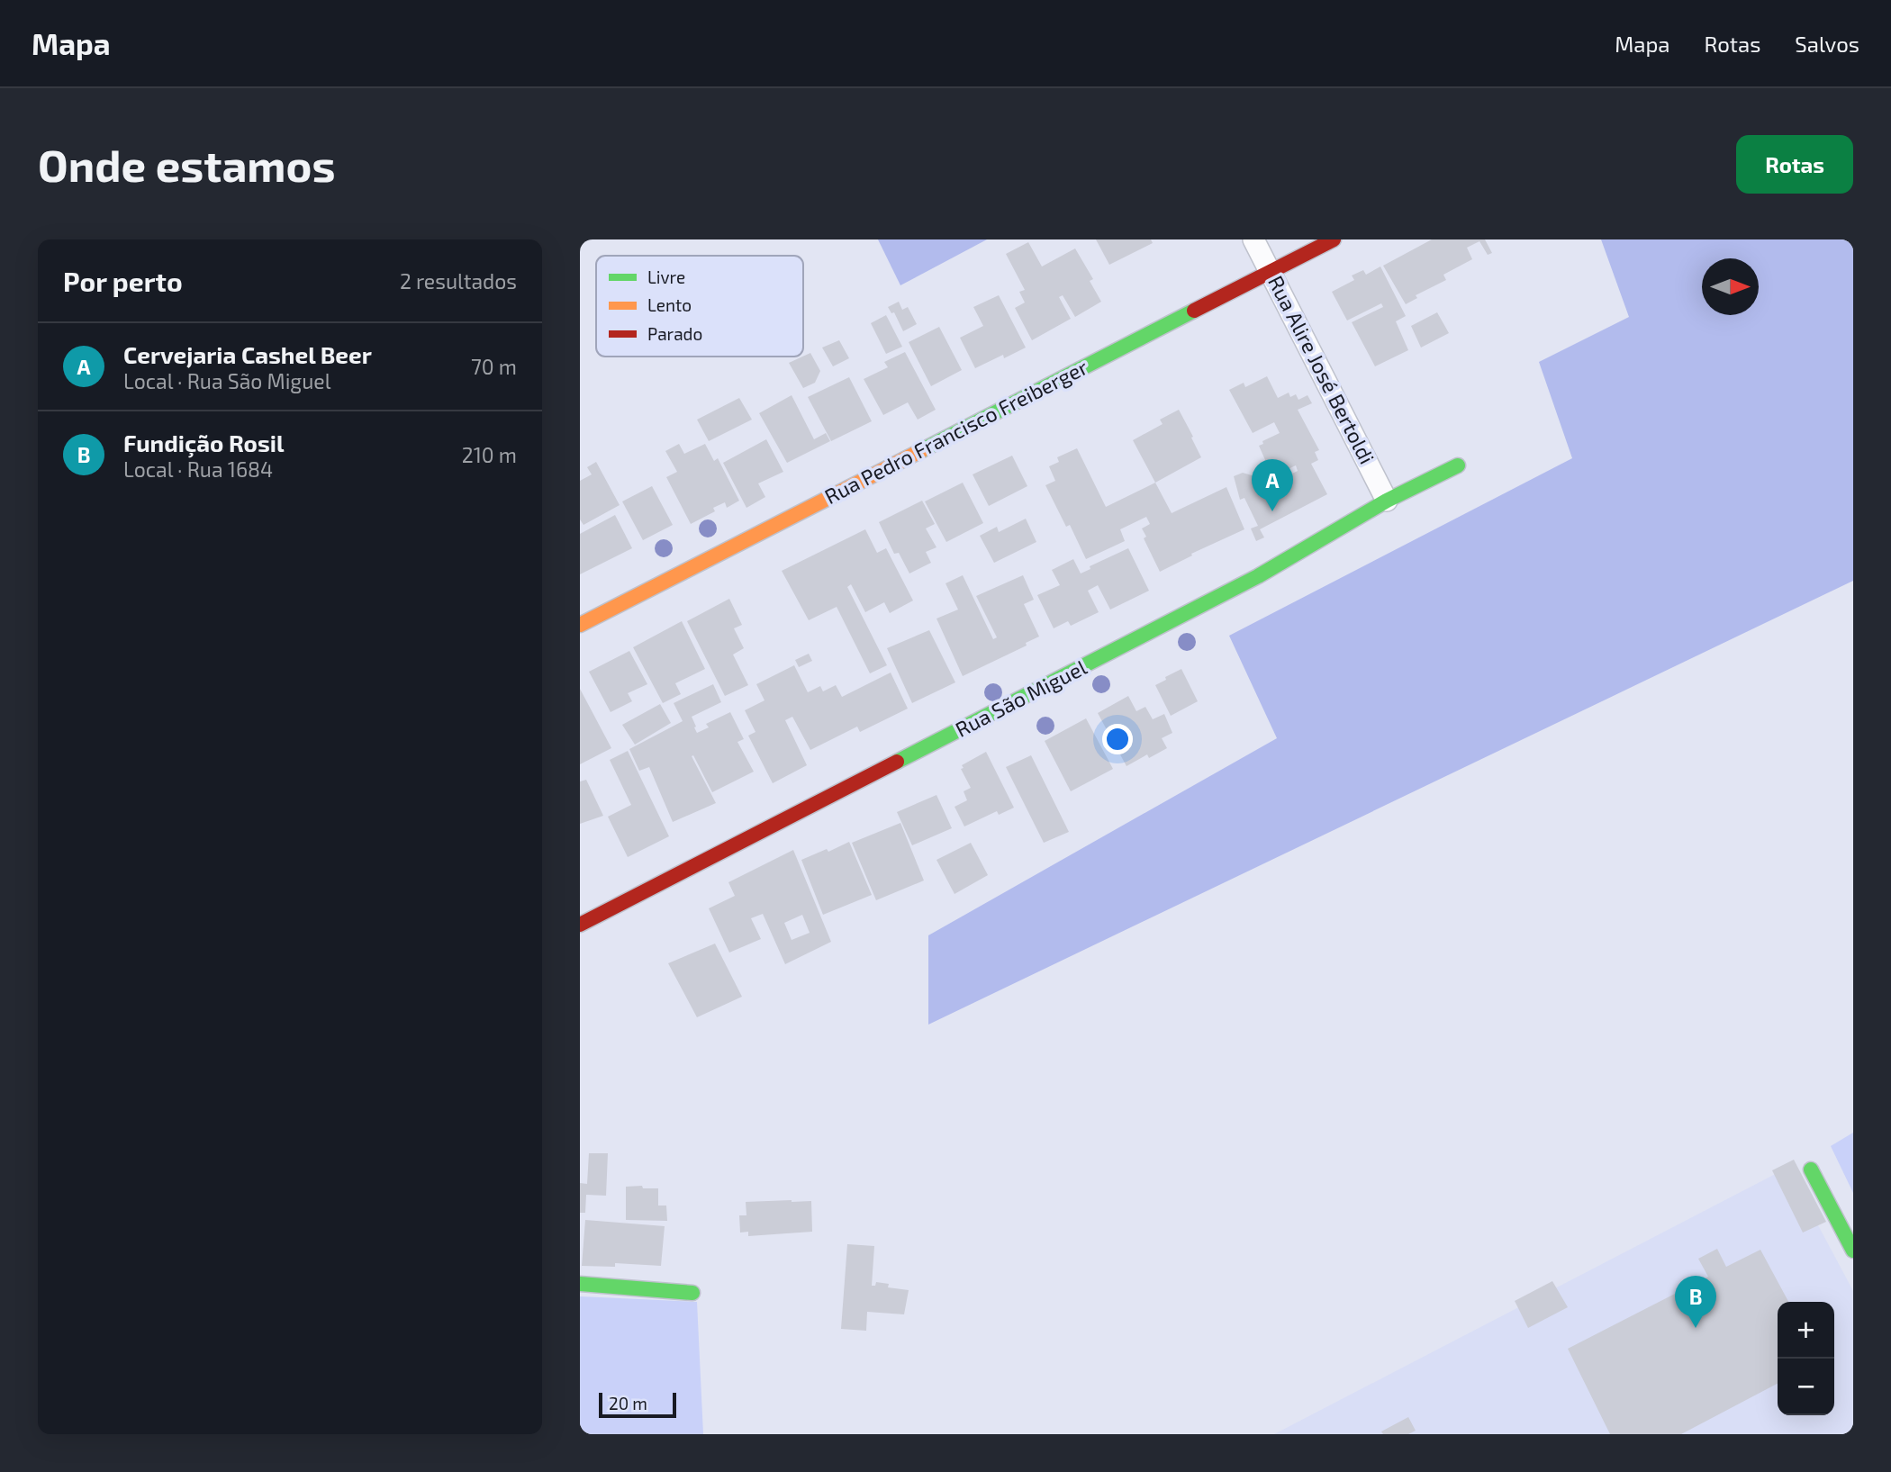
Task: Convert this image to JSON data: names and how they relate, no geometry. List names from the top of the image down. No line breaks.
{"streets":{"street":["Rua Alire José Bertoldi","Rua Pedro Francisco Freiberger","Rua São Miguel"]},"crossings":[["Rua Alire José Bertoldi","Rua Pedro Francisco Freiberger"],["Rua Alire José Bertoldi","Rua São Miguel"]],"legend":["Livre","Lento","Parado"],"scale_bar":"20 m","north":"right","page":{"header":"Mapa","nav":["Mapa","Rotas","Salvos"],"buttons":"Rotas","title":"Onde estamos","heading":["Por perto","2 resultados"],"list":[{"mark":"A","name":"Cervejaria Cashel Beer","note":"Local · Rua São Miguel","value":"70 m"},{"mark":"B","name":"Fundição Rosil","note":"Local · Rua 1684","value":"210 m"}],"pins":["A","B"],"map_buttons":["+","−"],"scale":"20 m"}}
